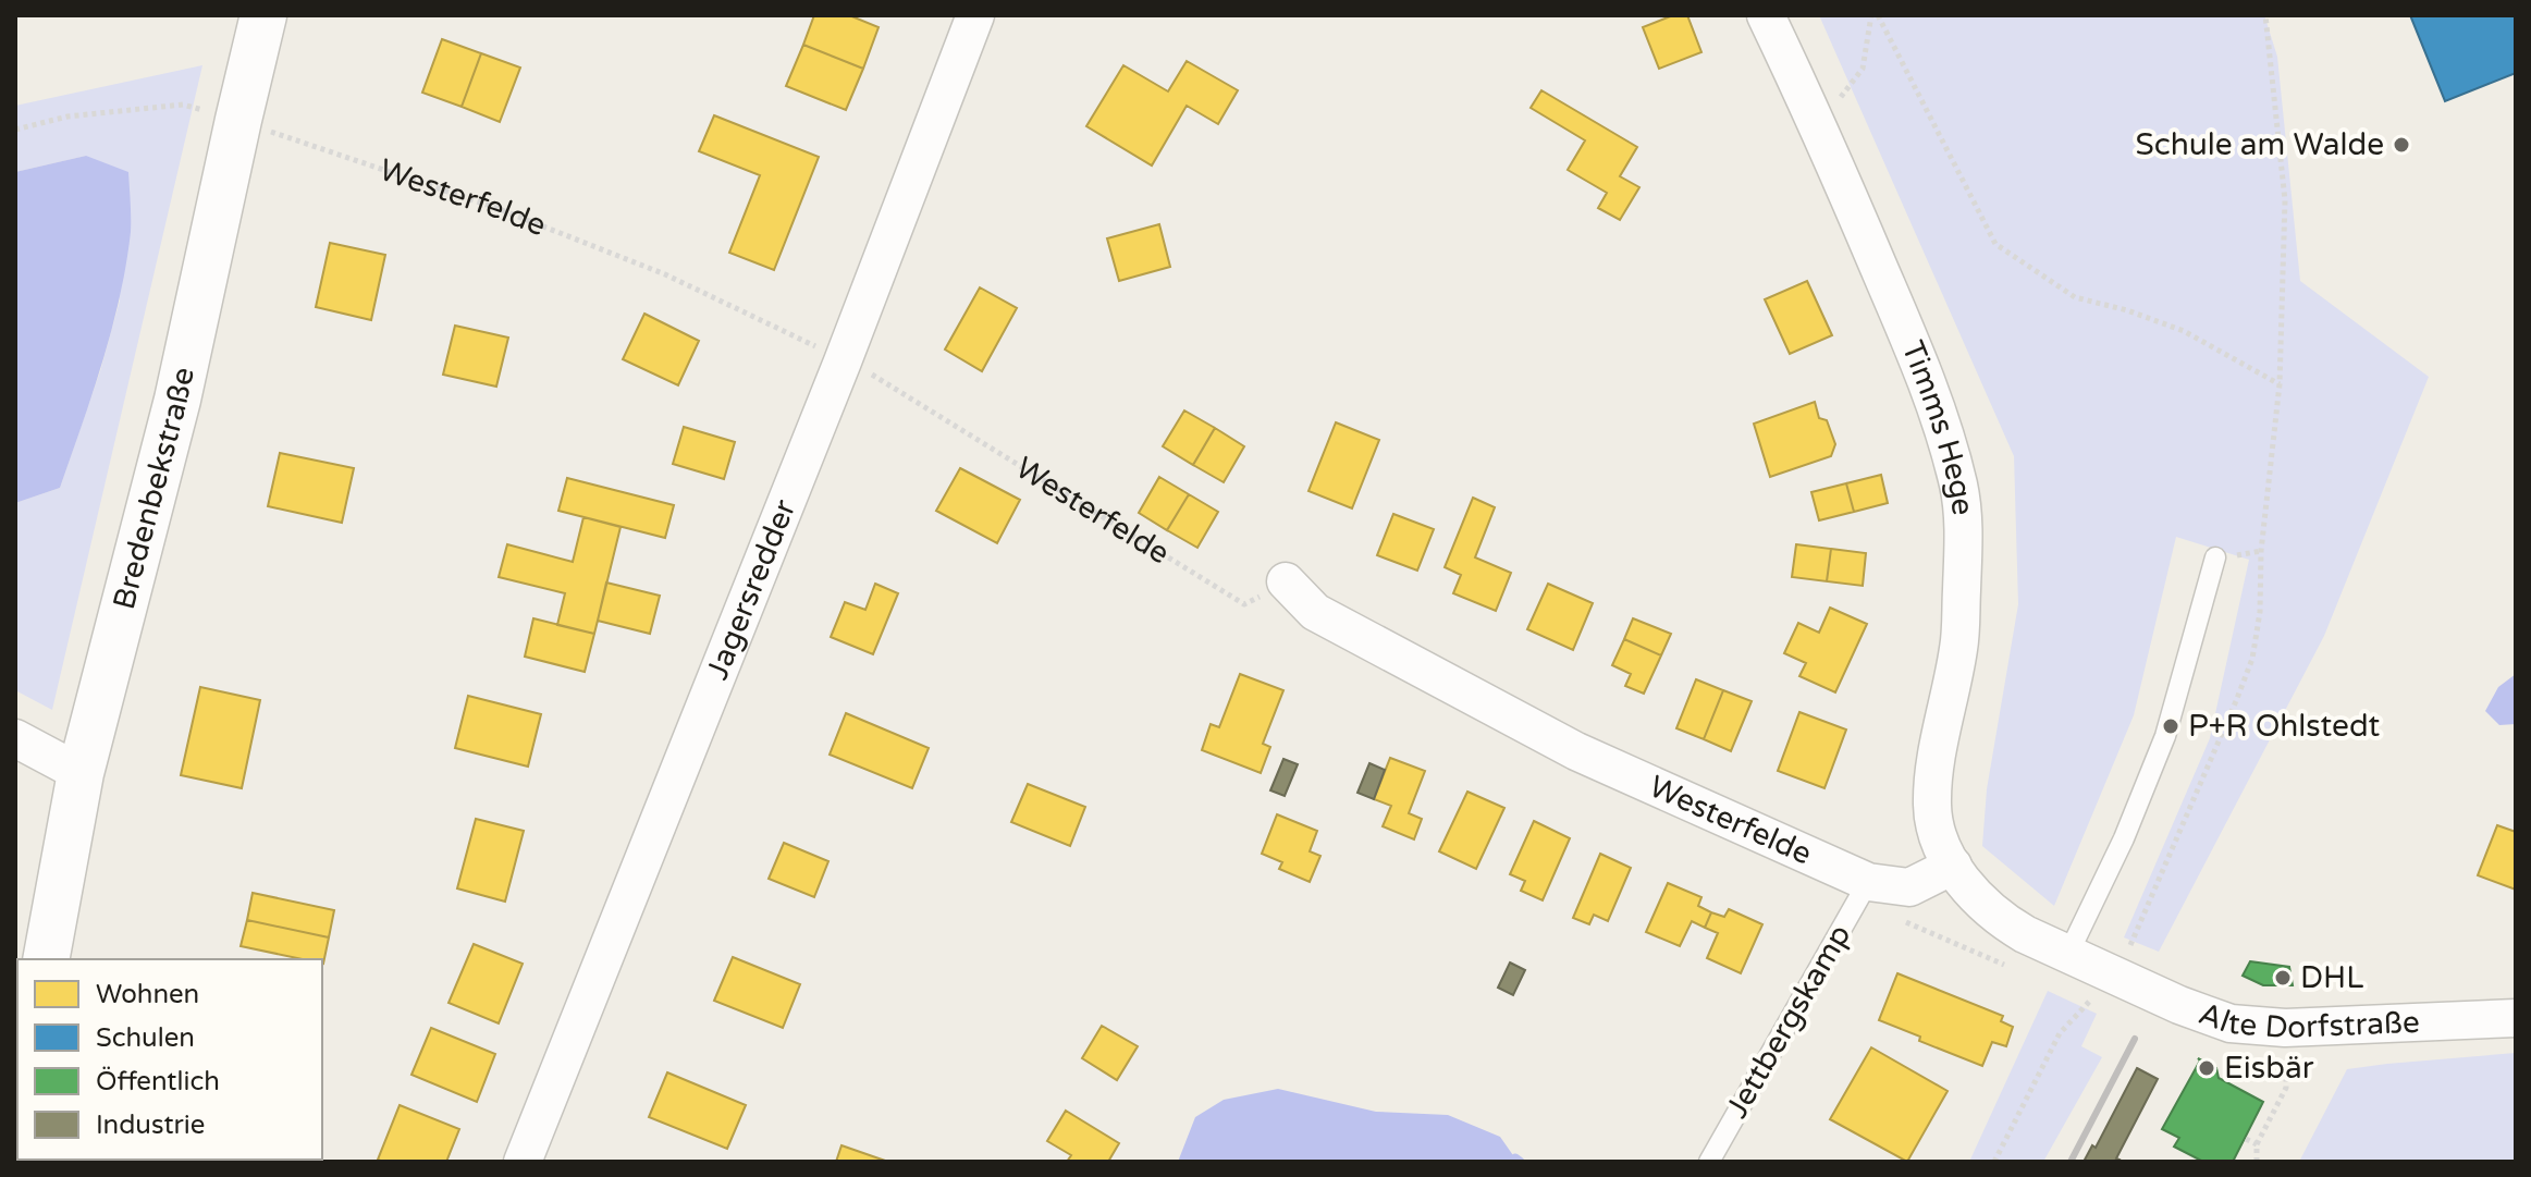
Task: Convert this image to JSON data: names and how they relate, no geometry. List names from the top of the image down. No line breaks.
{"streets":{"street":["Westerfelde","Timms Hege","Bredenbekstraße","Jagersredder","Alte Dorfstraße"],"lane":["Jettbergskamp"]},"crossings":[["Westerfelde","Timms Hege"],["Westerfelde","Bredenbekstraße"],["Westerfelde","Jagersredder"],["Westerfelde","Jettbergskamp"]],"places":["Schule am Walde","P+R Ohlstedt","DHL","Eisbär"],"legend":["Wohnen","Schulen","Öffentlich","Industrie"]}
